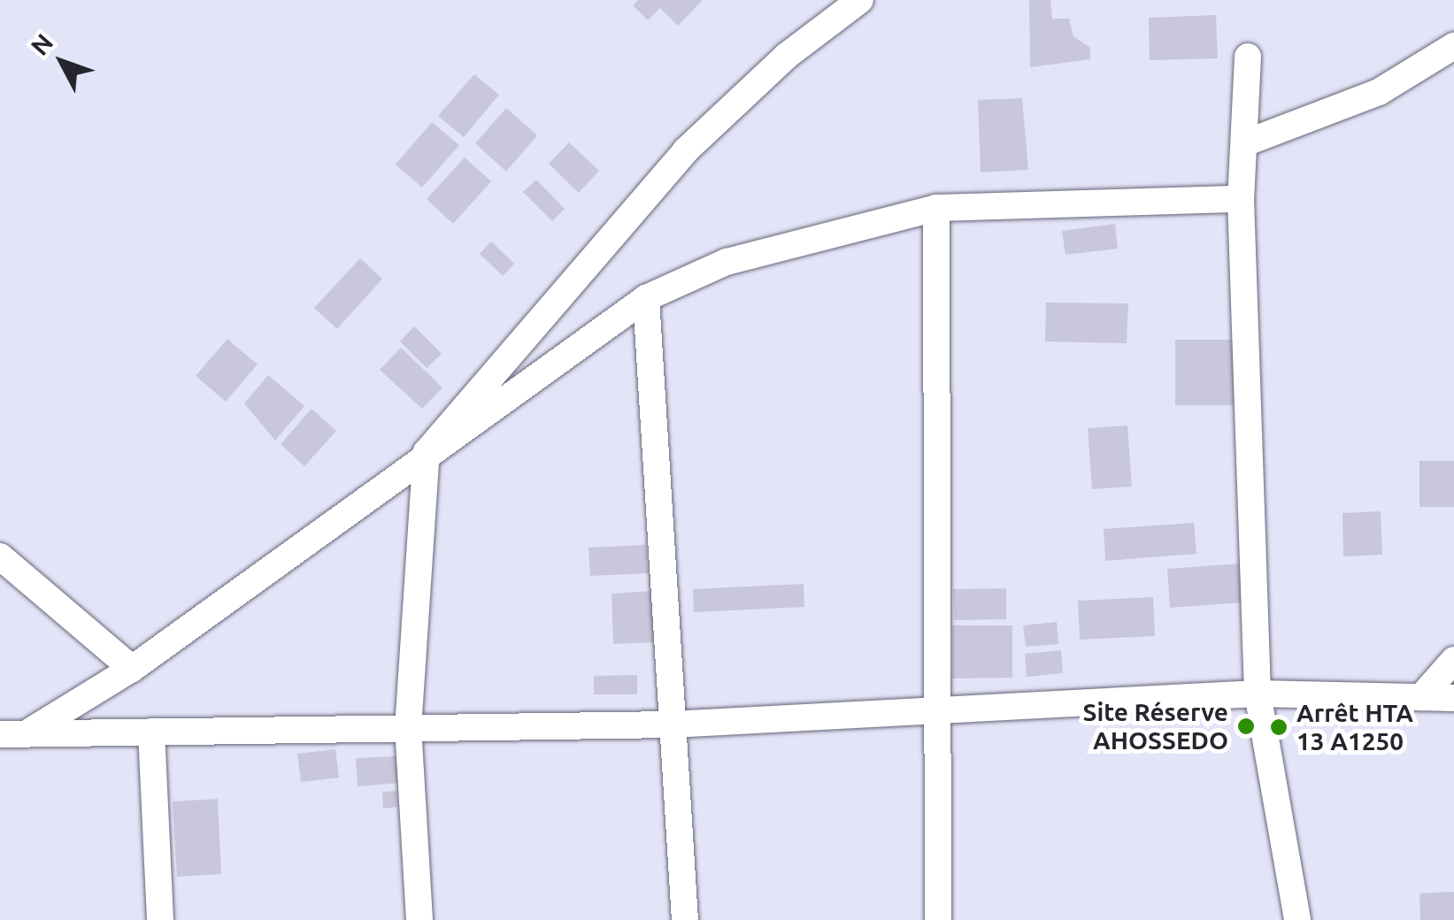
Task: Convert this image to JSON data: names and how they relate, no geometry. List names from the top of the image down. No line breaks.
{"places":["Site Réserve AHOSSEDO","Arrêt HTA 13 A1250"],"north":"top left"}
